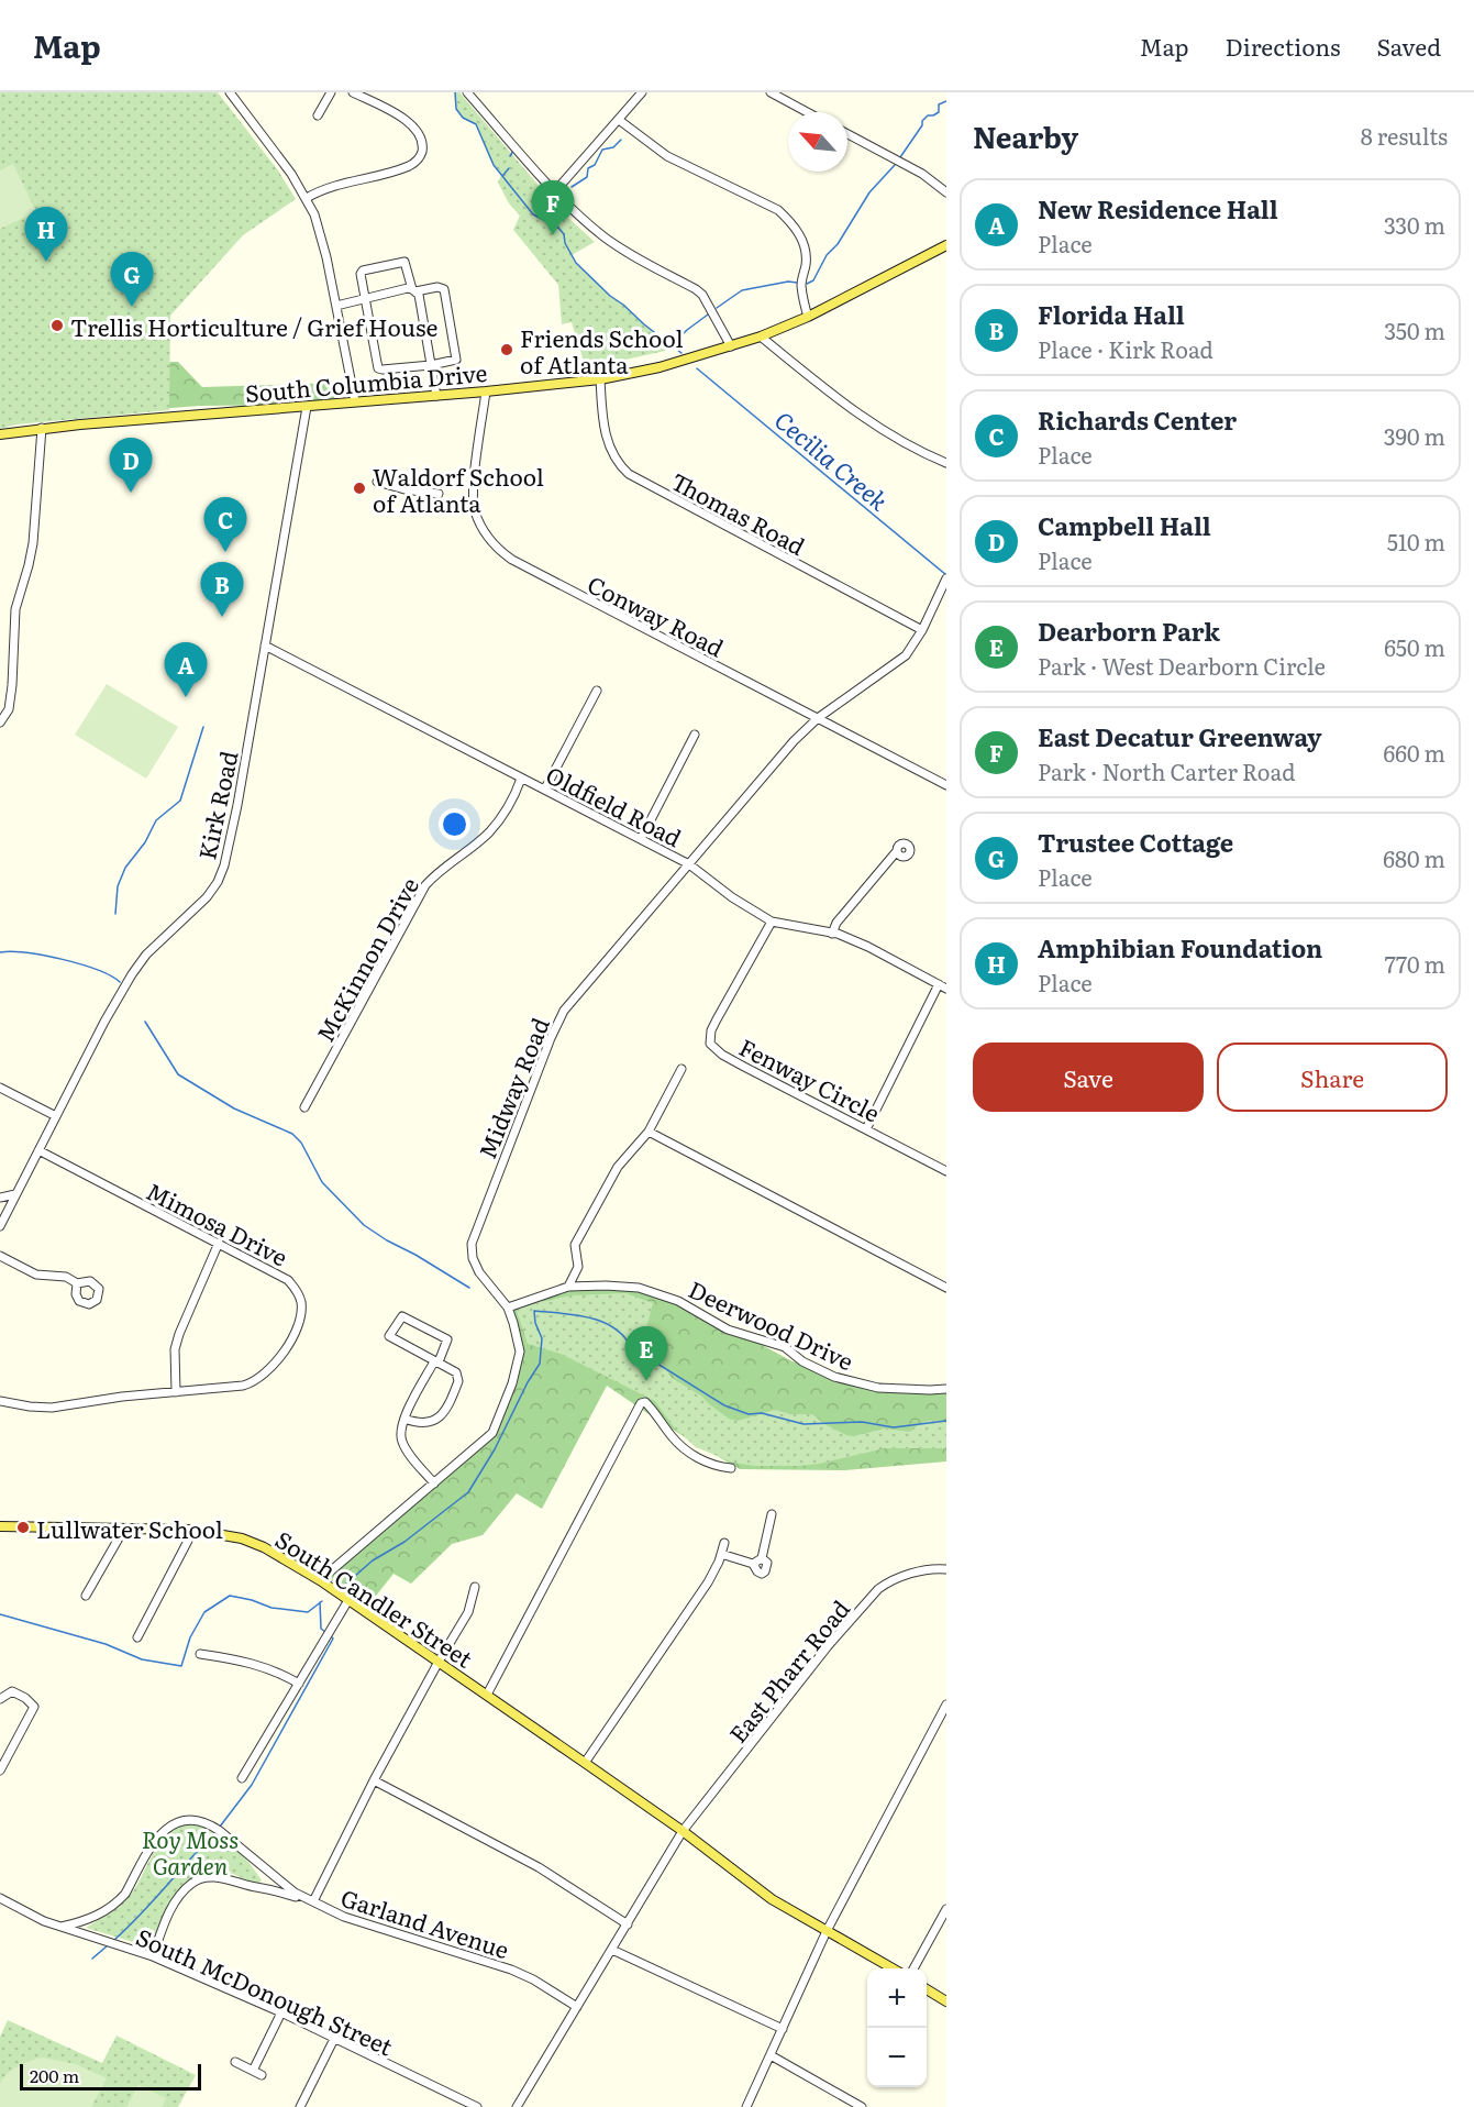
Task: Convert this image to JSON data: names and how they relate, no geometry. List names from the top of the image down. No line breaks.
{"streets":{"main road":["South Columbia Drive","South Candler Street"],"street":["Thomas Road","Conway Road","Kirk Road","Oldfield Road","McKinnon Drive","Fenway Circle","Midway Road","Mimosa Drive","Deerwood Drive","East Pharr Road","Garland Avenue","South McDonough Street"]},"crossings":[["South Columbia Drive","Thomas Road"],["South Columbia Drive","Conway Road"],["South Columbia Drive","Kirk Road"],["Thomas Road","Midway Road"],["Conway Road","Midway Road"],["Kirk Road","Oldfield Road"],["Kirk Road","Mimosa Drive"],["Oldfield Road","McKinnon Drive"],["Oldfield Road","Fenway Circle"],["Oldfield Road","Midway Road"],["Midway Road","Deerwood Drive"],["Midway Road","South Candler Street"],["South Candler Street","East Pharr Road"],["East Pharr Road","Garland Avenue"],["Garland Avenue","South McDonough Street"]],"water":["Cecilia Creek"],"parks":["Roy Moss Garden"],"places":["Trellis Horticulture / Grief House","Friends School of Atlanta","Waldorf School of Atlanta","Lullwater School"],"scale_bar":"200 m","north":"top left","page":{"header":"Map","nav":["Map","Directions","Saved"],"heading":["Nearby","8 results"],"list":[{"mark":"A","name":"New Residence Hall","note":"Place","value":"330 m"},{"mark":"B","name":"Florida Hall","note":"Place · Kirk Road","value":"350 m"},{"mark":"C","name":"Richards Center","note":"Place","value":"390 m"},{"mark":"D","name":"Campbell Hall","note":"Place","value":"510 m"},{"mark":"E","name":"Dearborn Park","note":"Park · West Dearborn Circle","value":"650 m"},{"mark":"F","name":"East Decatur Greenway","note":"Park · North Carter Road","value":"660 m"},{"mark":"G","name":"Trustee Cottage","note":"Place","value":"680 m"},{"mark":"H","name":"Amphibian Foundation","note":"Place","value":"770 m"}],"pins":["F","H","G","D","C","B","A","E"],"buttons":["Save","Share"],"map_buttons":["+","−"],"scale":"200 m"}}
